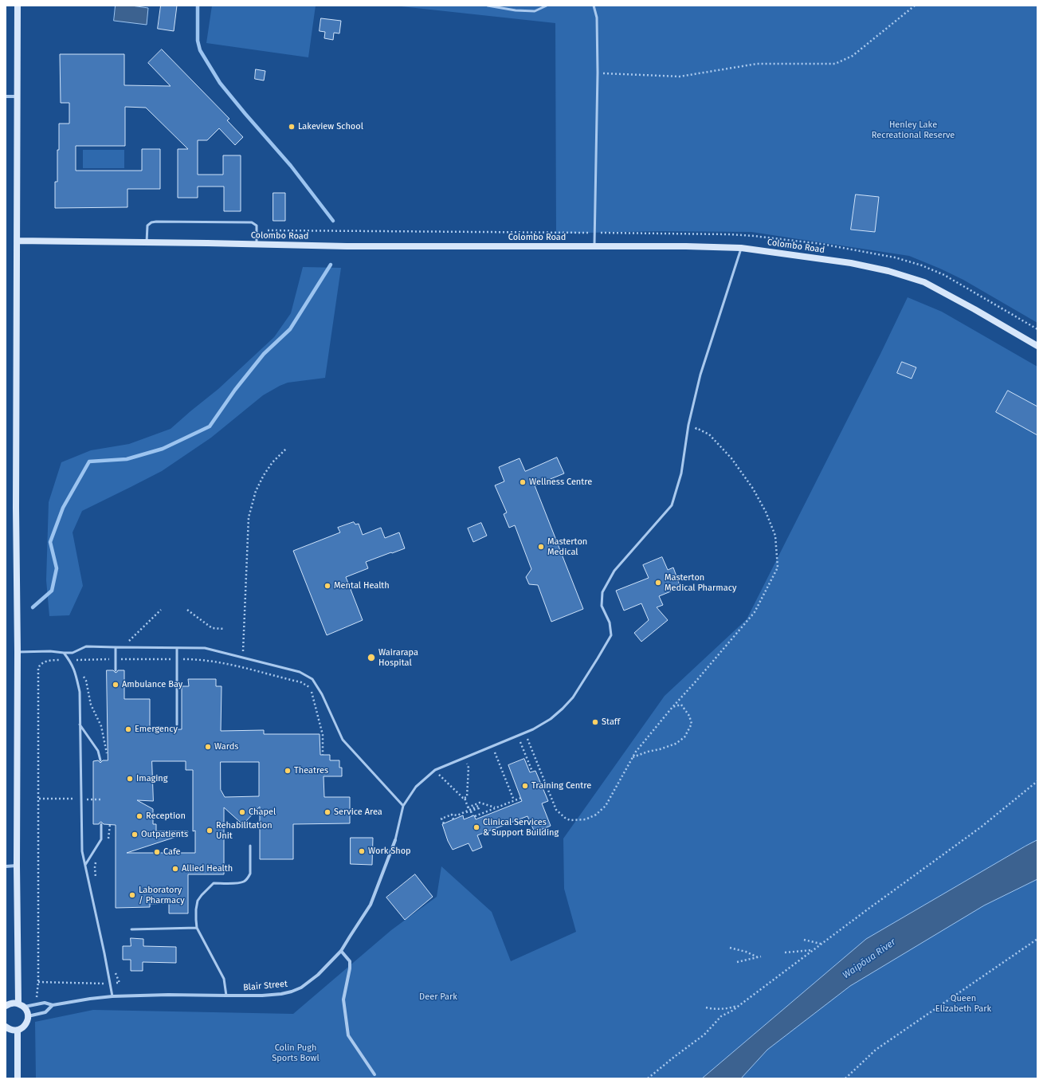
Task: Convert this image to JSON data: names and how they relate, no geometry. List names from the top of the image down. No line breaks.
{"streets":{"main road":["Colombo Road"],"street":["Blair Street"]},"water":["Waipōua River"],"parks":["Henley Lake Recreational Reserve","Deer Park","Queen Elizabeth Park","Colin Pugh Sports Bowl"],"places":["Lakeview School","Wellness Centre","Masterton Medical","Masterton Medical Pharmacy","Mental Health","Wairarapa Hospital","Ambulance Bay","Staff","Emergency","Wards","Theatres","Imaging","Training Centre","Chapel","Service Area","Reception","Clinical Services & Support Building","Rehabilitation Unit","Outpatients","Work Shop","Cafe","Allied Health","Laboratory / Pharmacy"]}
